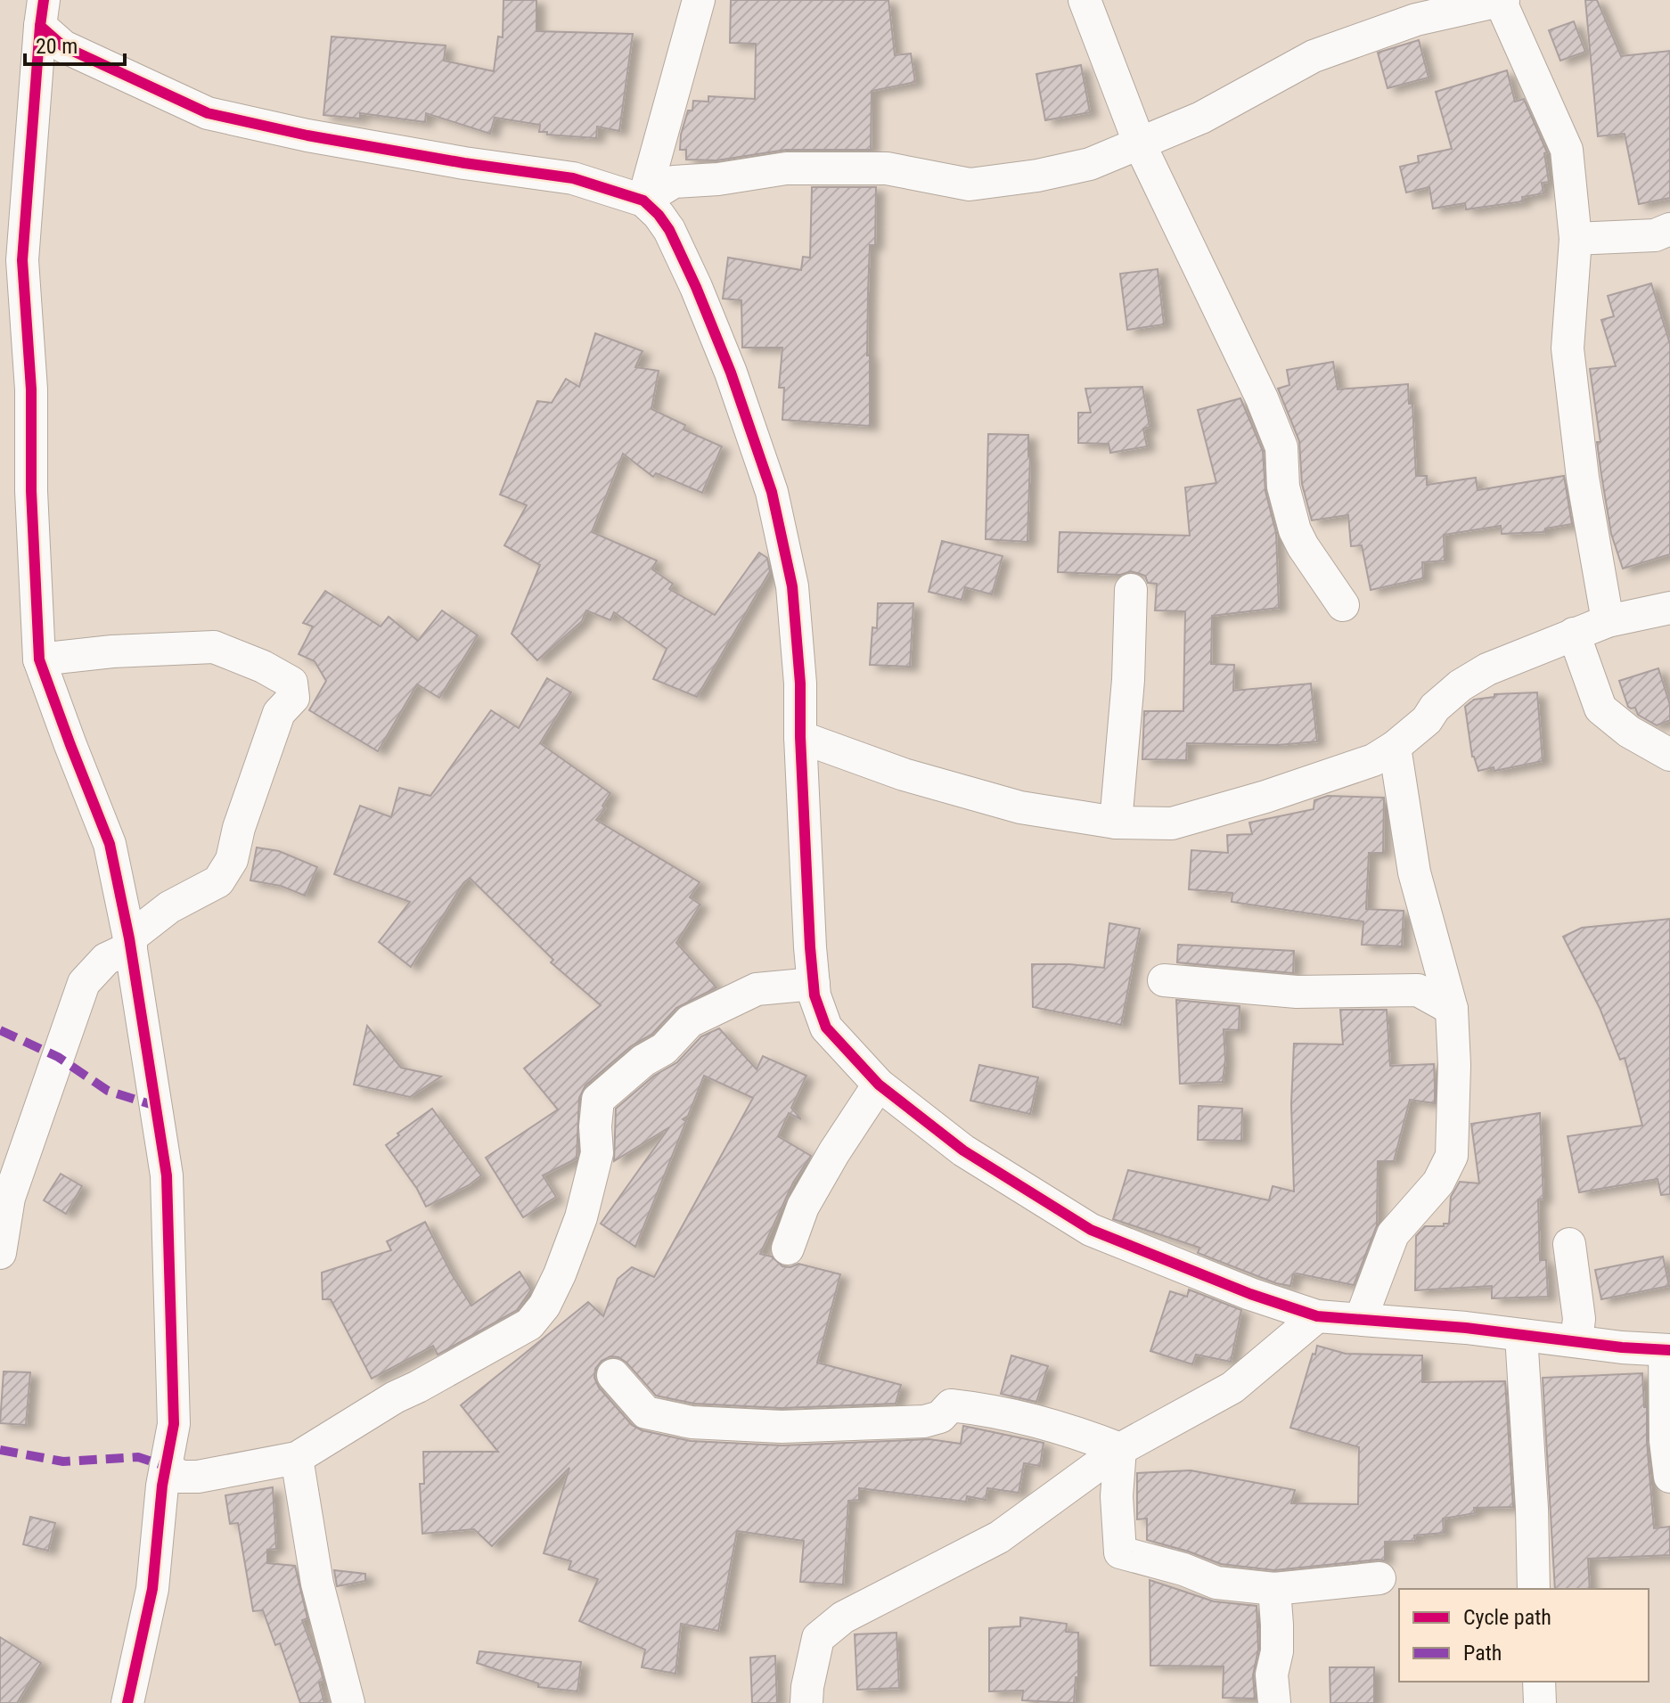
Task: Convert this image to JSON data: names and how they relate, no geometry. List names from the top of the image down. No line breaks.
{"legend":["Cycle path","Path"],"scale_bar":"20 m"}
